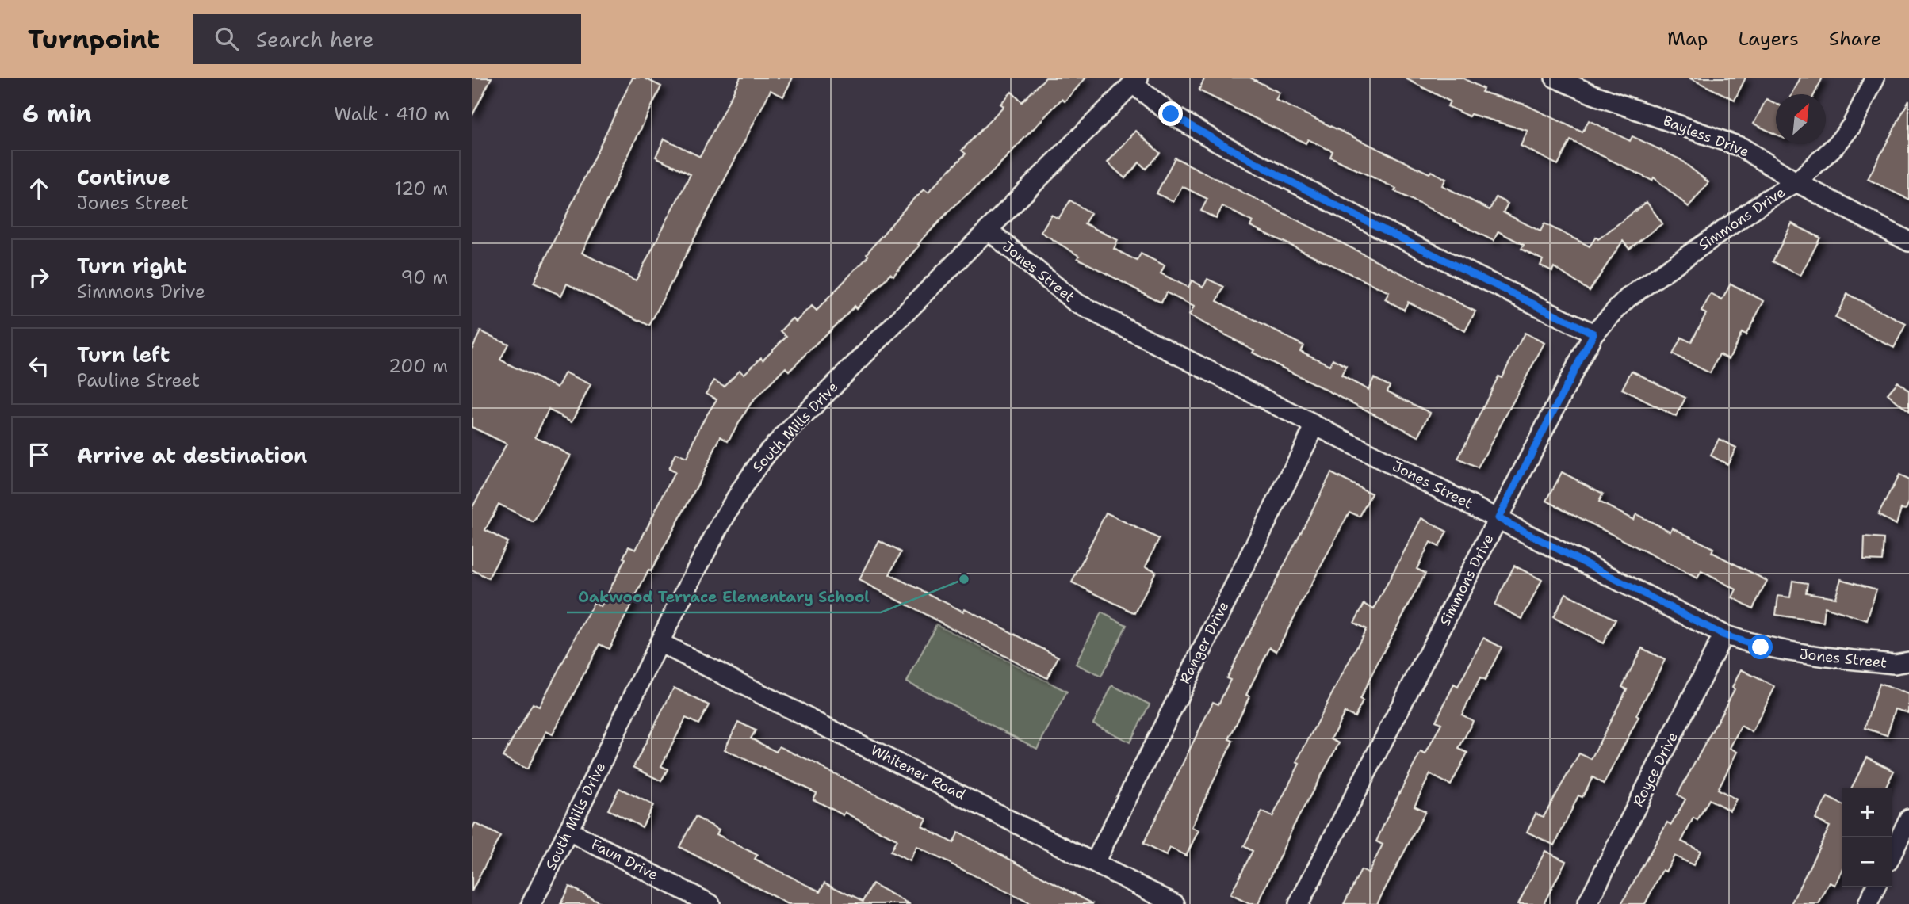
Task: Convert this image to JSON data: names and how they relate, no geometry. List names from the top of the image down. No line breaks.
{"streets":{"street":["Bayless Drive","Simmons Drive","Jones Street","South Mills Drive","Ranger Drive","Royce Drive","Whitener Road","Faun Drive"]},"crossings":[["Bayless Drive","Simmons Drive"],["Simmons Drive","Jones Street"],["Jones Street","South Mills Drive"],["Jones Street","Ranger Drive"],["Jones Street","Royce Drive"],["South Mills Drive","Whitener Road"],["South Mills Drive","Faun Drive"],["Ranger Drive","Whitener Road"]],"places":["Oakwood Terrace Elementary School"],"north":"top right","page":{"header":"Turnpoint","search":"Search here","nav":["Map","Layers","Share"],"heading":["6 min","Walk · 410 m"],"list":[["Continue","Jones Street","120 m"],["Turn right","Simmons Drive","90 m"],["Turn left","Pauline Street","200 m"],"Arrive at destination"],"map_buttons":["+","−"]}}
